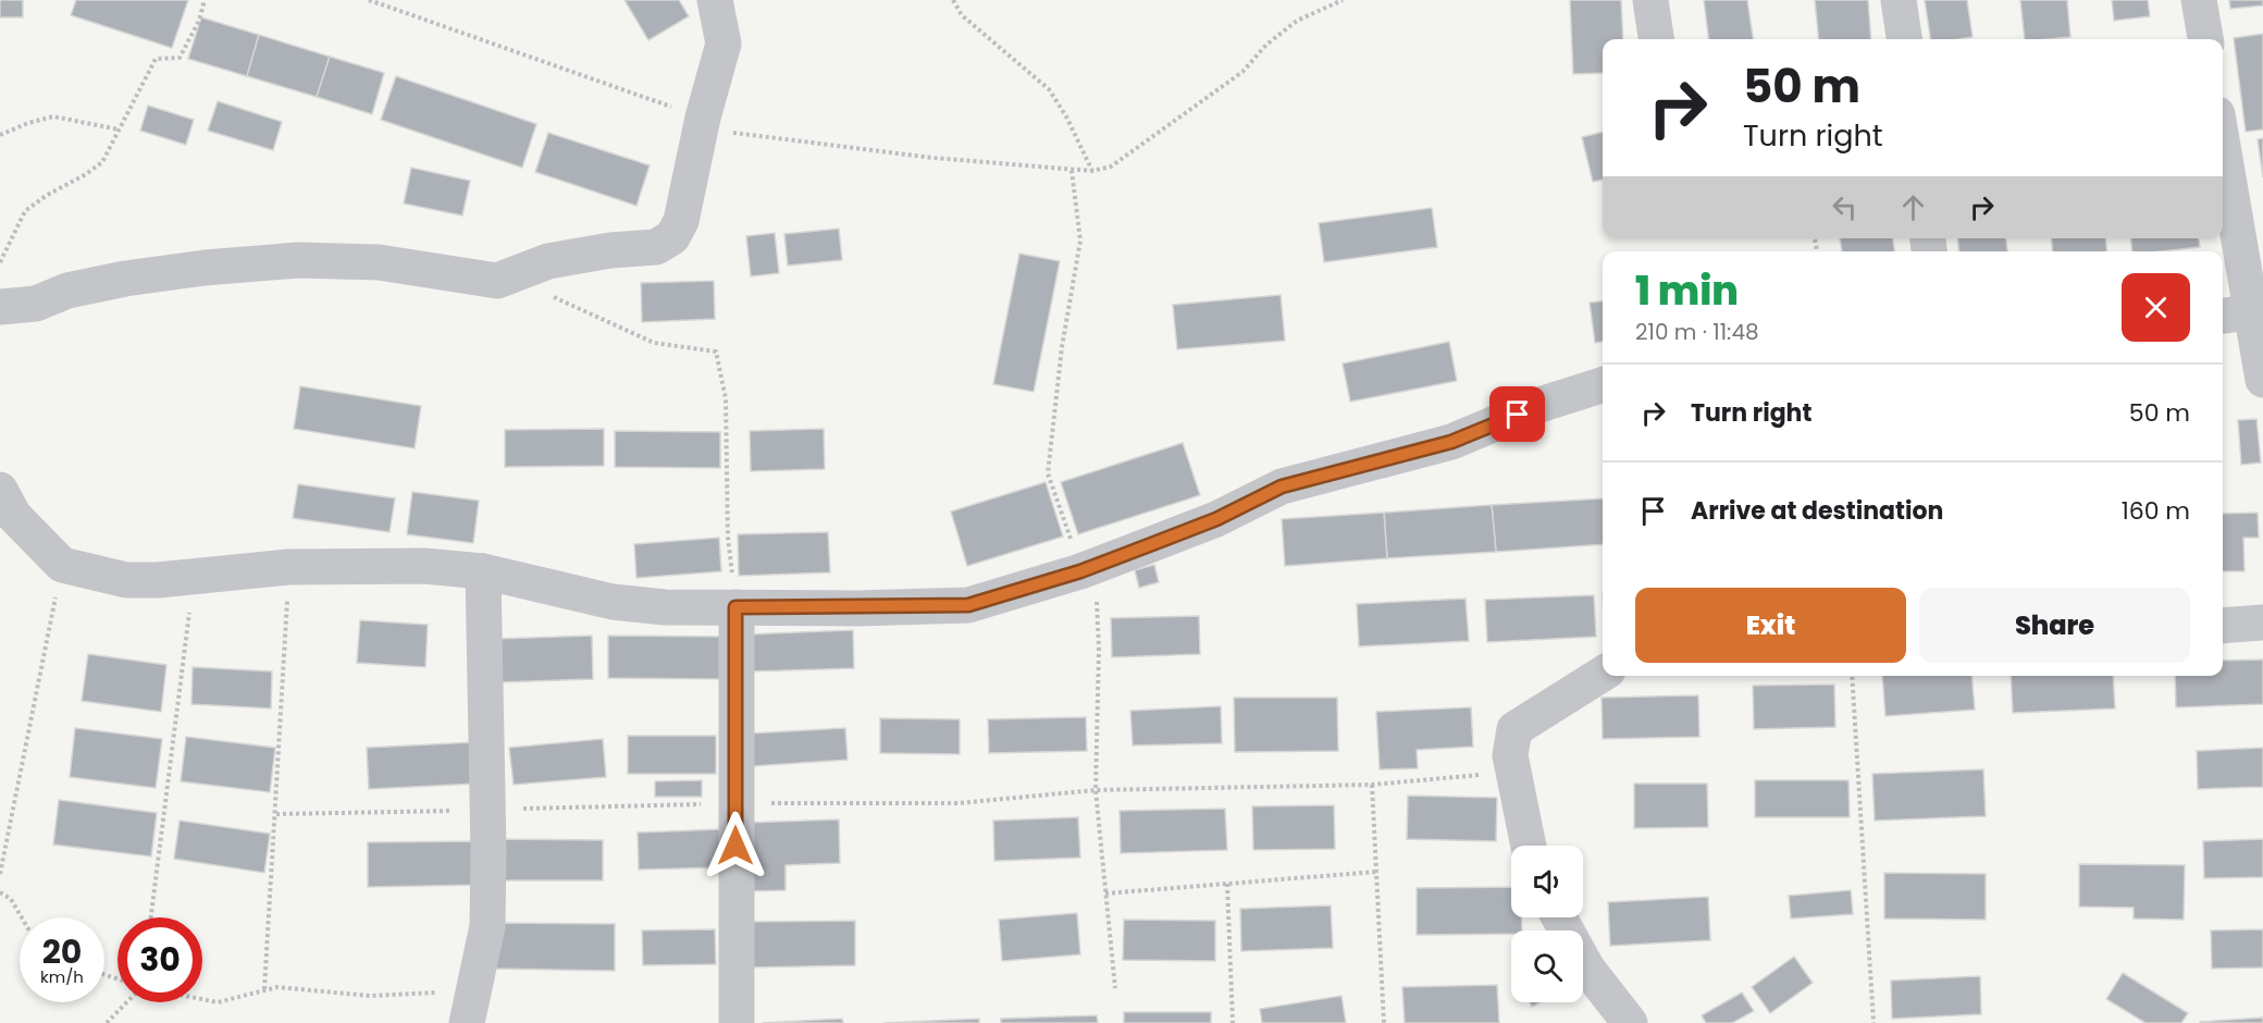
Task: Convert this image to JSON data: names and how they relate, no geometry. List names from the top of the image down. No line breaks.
{"page":{"turn":["50 m","Turn right"],"heading":["1 min","210 m · 11:48"],"list":[{"name":"Turn right","value":"50 m"},{"name":"Arrive at destination","value":"160 m"}],"buttons":["Exit","Share"],"speed":"20 km/h","limit":"30"}}
